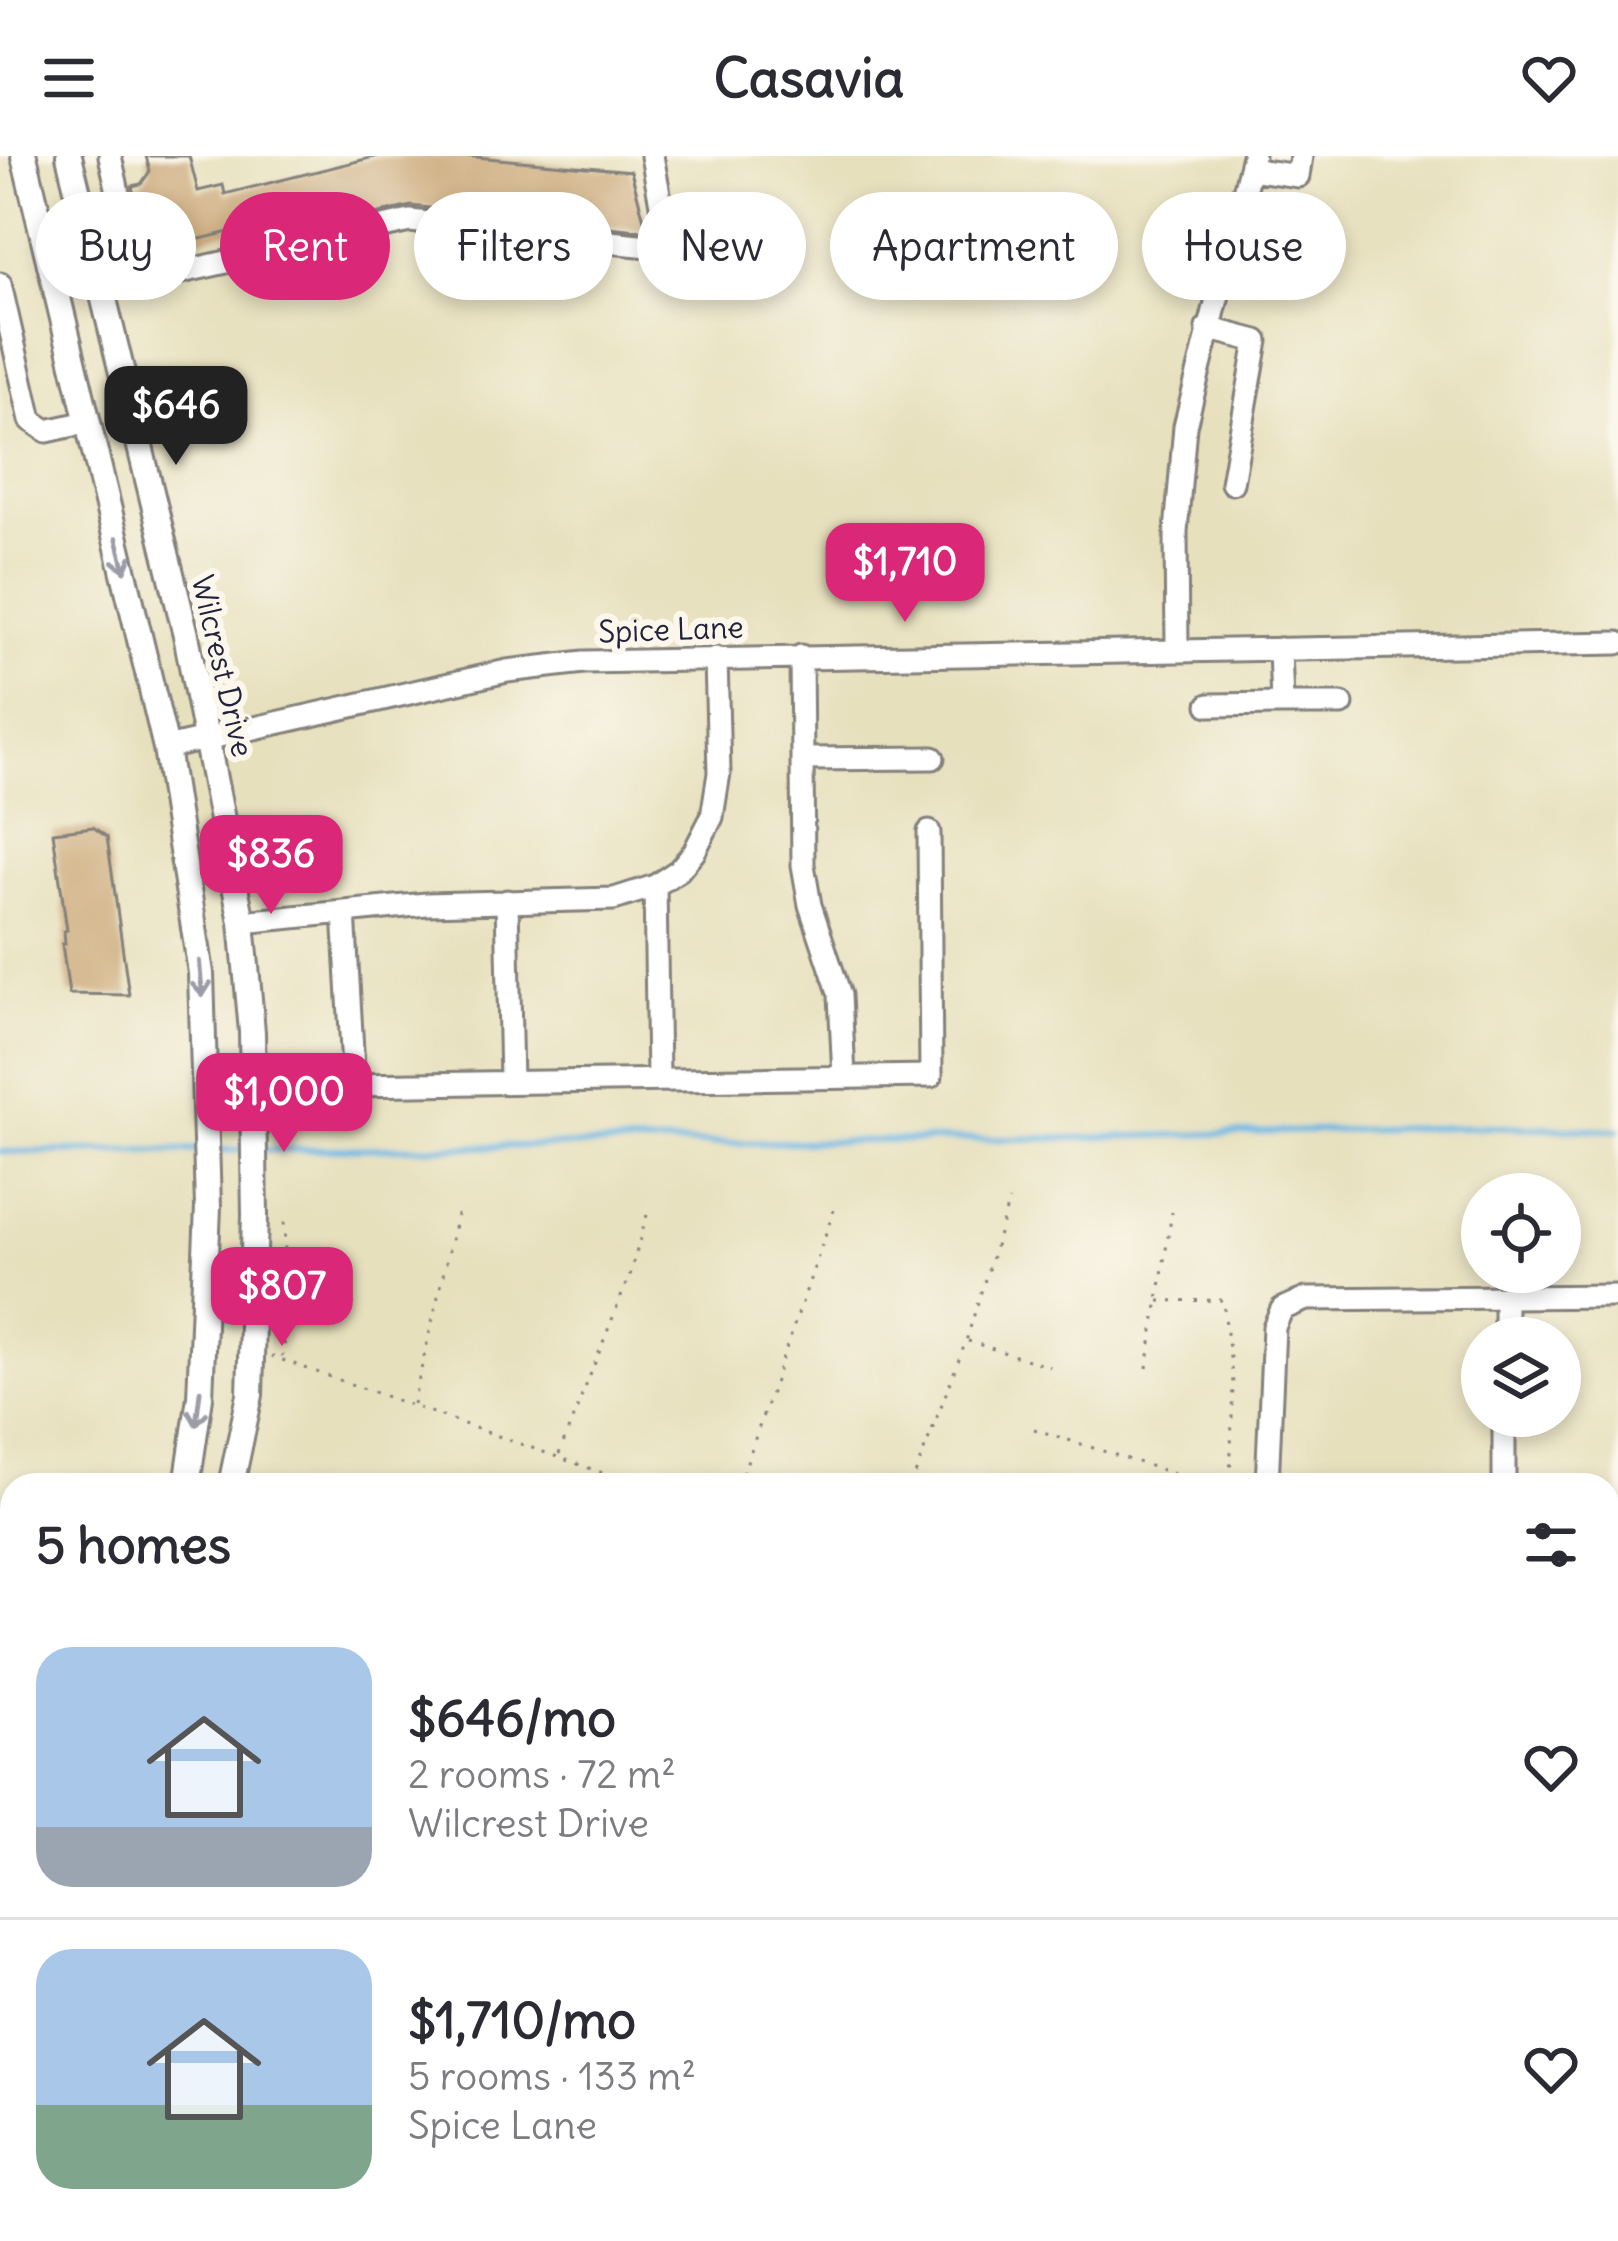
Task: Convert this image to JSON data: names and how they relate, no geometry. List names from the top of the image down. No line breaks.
{"streets":{"main road":["Wilcrest Drive"],"street":["Spice Lane"]},"crossings":[["Spice Lane","Wilcrest Drive"]],"page":{"header":"Casavia","chip":["Buy","Rent","Filters","New","Apartment","House"],"price":["$646","$1,710","$836","$1,000","$807"],"heading":"5 homes","list":[{"name":"$646/mo","note":"2 rooms · 72 m² · Wilcrest Drive"},{"name":"$1,710/mo","note":"5 rooms · 133 m² · Spice Lane"}]}}
